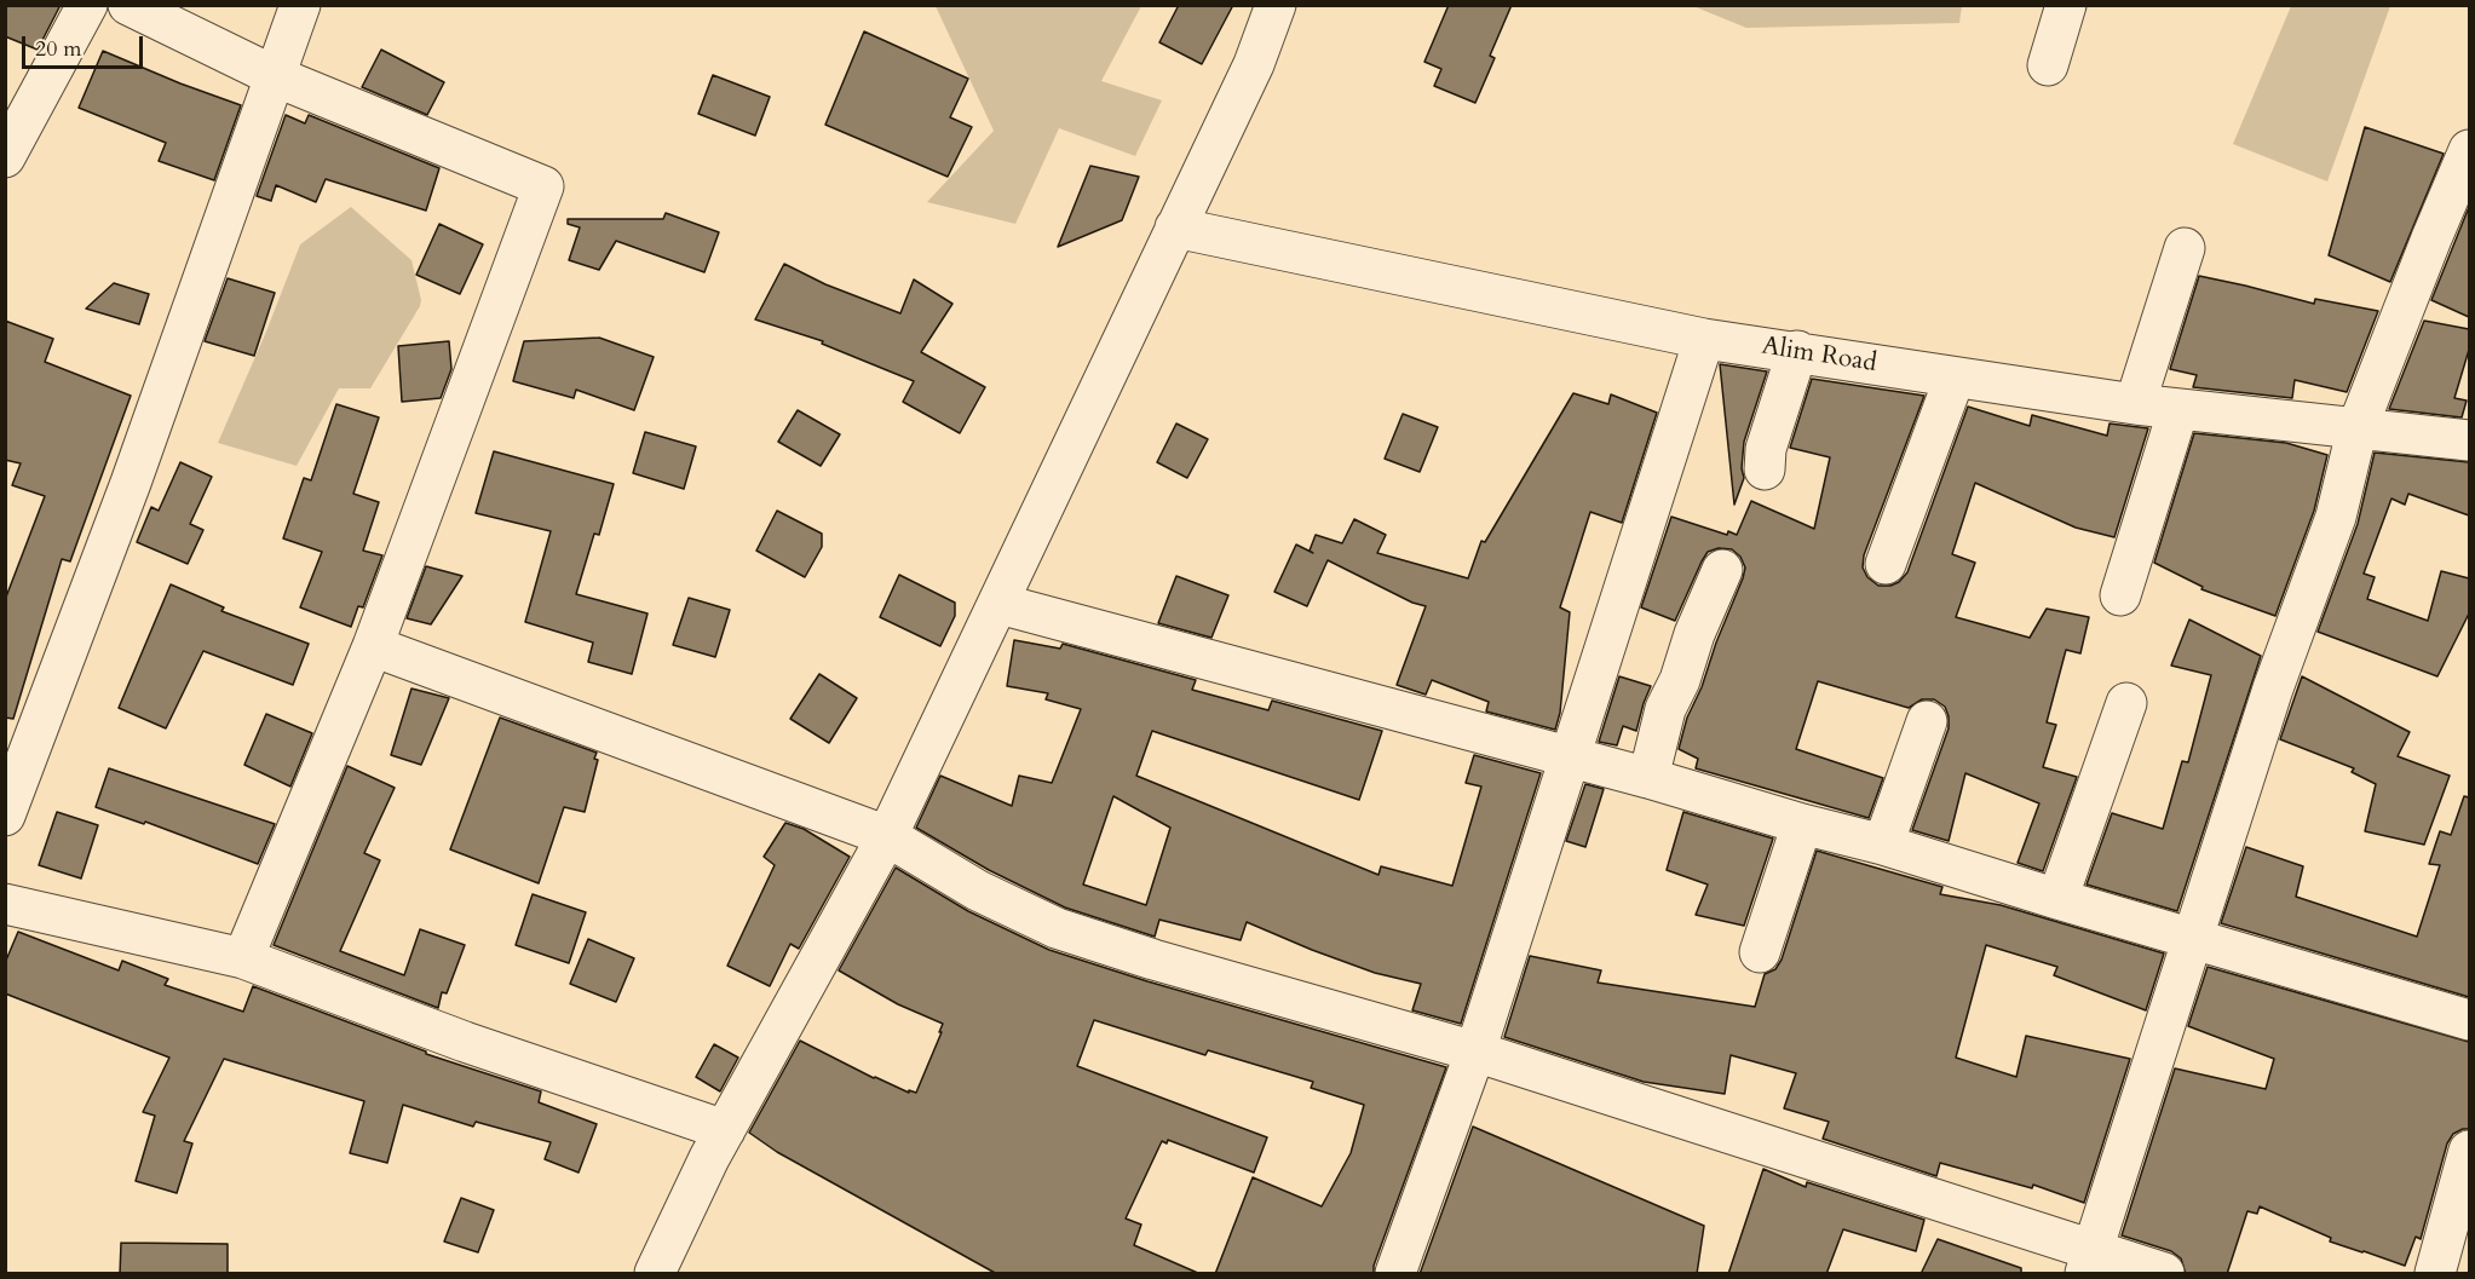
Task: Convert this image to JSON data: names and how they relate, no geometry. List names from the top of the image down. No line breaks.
{"streets":{"street":["Alim Road"]},"scale_bar":"20 m"}
